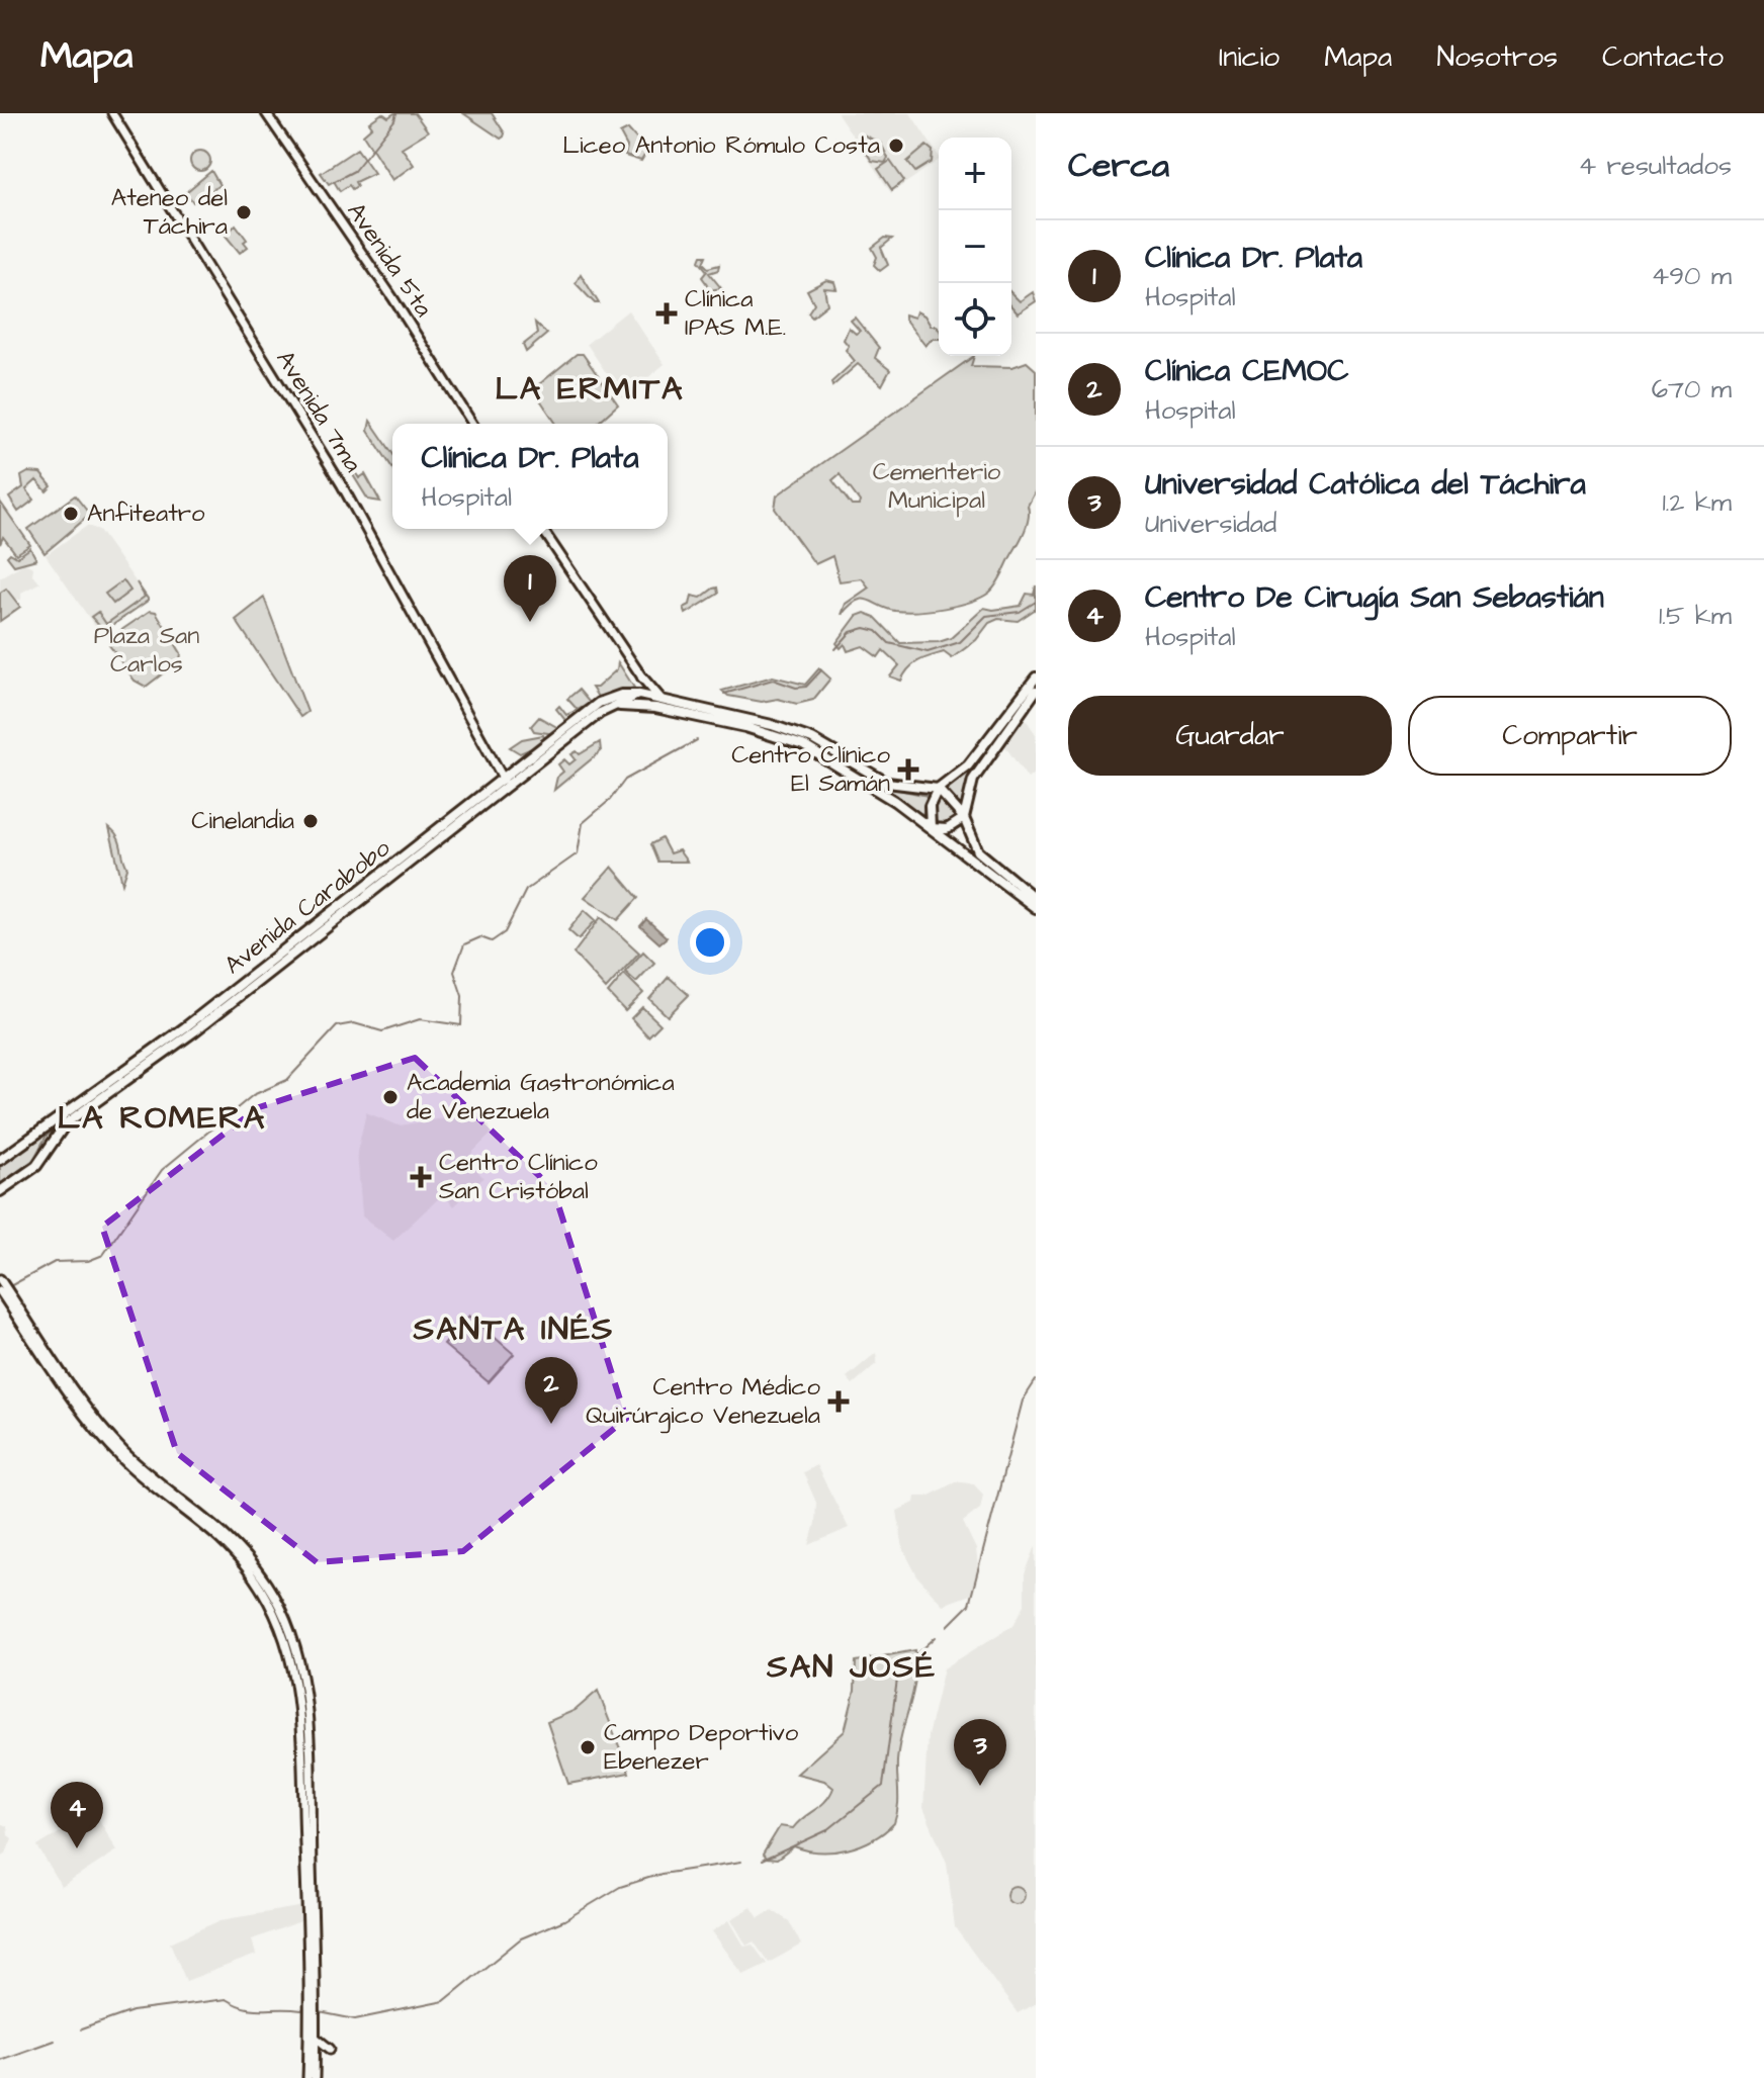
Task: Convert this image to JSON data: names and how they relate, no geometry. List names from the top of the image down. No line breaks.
{"streets":{"main road":["Avenida Carabobo"],"street":["Avenida 5ta","Avenida 7ma"]},"crossings":[["Avenida 7ma","Avenida Carabobo"]],"districts":["LA ERMITA","LA ROMERA","SANTA INÉS","SAN JOSÉ"],"parks":["Cementerio Municipal","Plaza San Carlos"],"places":{"other":["Liceo Antonio Rómulo Costa","Ateneo del Táchira","Anfiteatro","Cinelandia","Academia Gastronómica de Venezuela","Campo Deportivo Ebenezer"],"health":["Clínica IPAS M.E.","Centro Clínico El Samán","Centro Clínico San Cristóbal","Centro Médico Quirúrgico Venezuela"]},"page":{"header":"Mapa","nav":["Inicio","Mapa","Nosotros","Contacto"],"heading":["Cerca","4 resultados"],"map_buttons":["+","−"],"list":[{"mark":"1","name":"Clínica Dr. Plata","note":"Hospital","value":"490 m"},{"mark":"2","name":"Clínica CEMOC","note":"Hospital","value":"670 m"},{"mark":"3","name":"Universidad Católica del Táchira","note":"Universidad","value":"1.2 km"},{"mark":"4","name":"Centro De Cirugía San Sebastián","note":"Hospital","value":"1.5 km"}],"popup":["Clínica Dr. Plata","Hospital"],"pins":["1","2","3","4"],"buttons":["Guardar","Compartir"]}}
